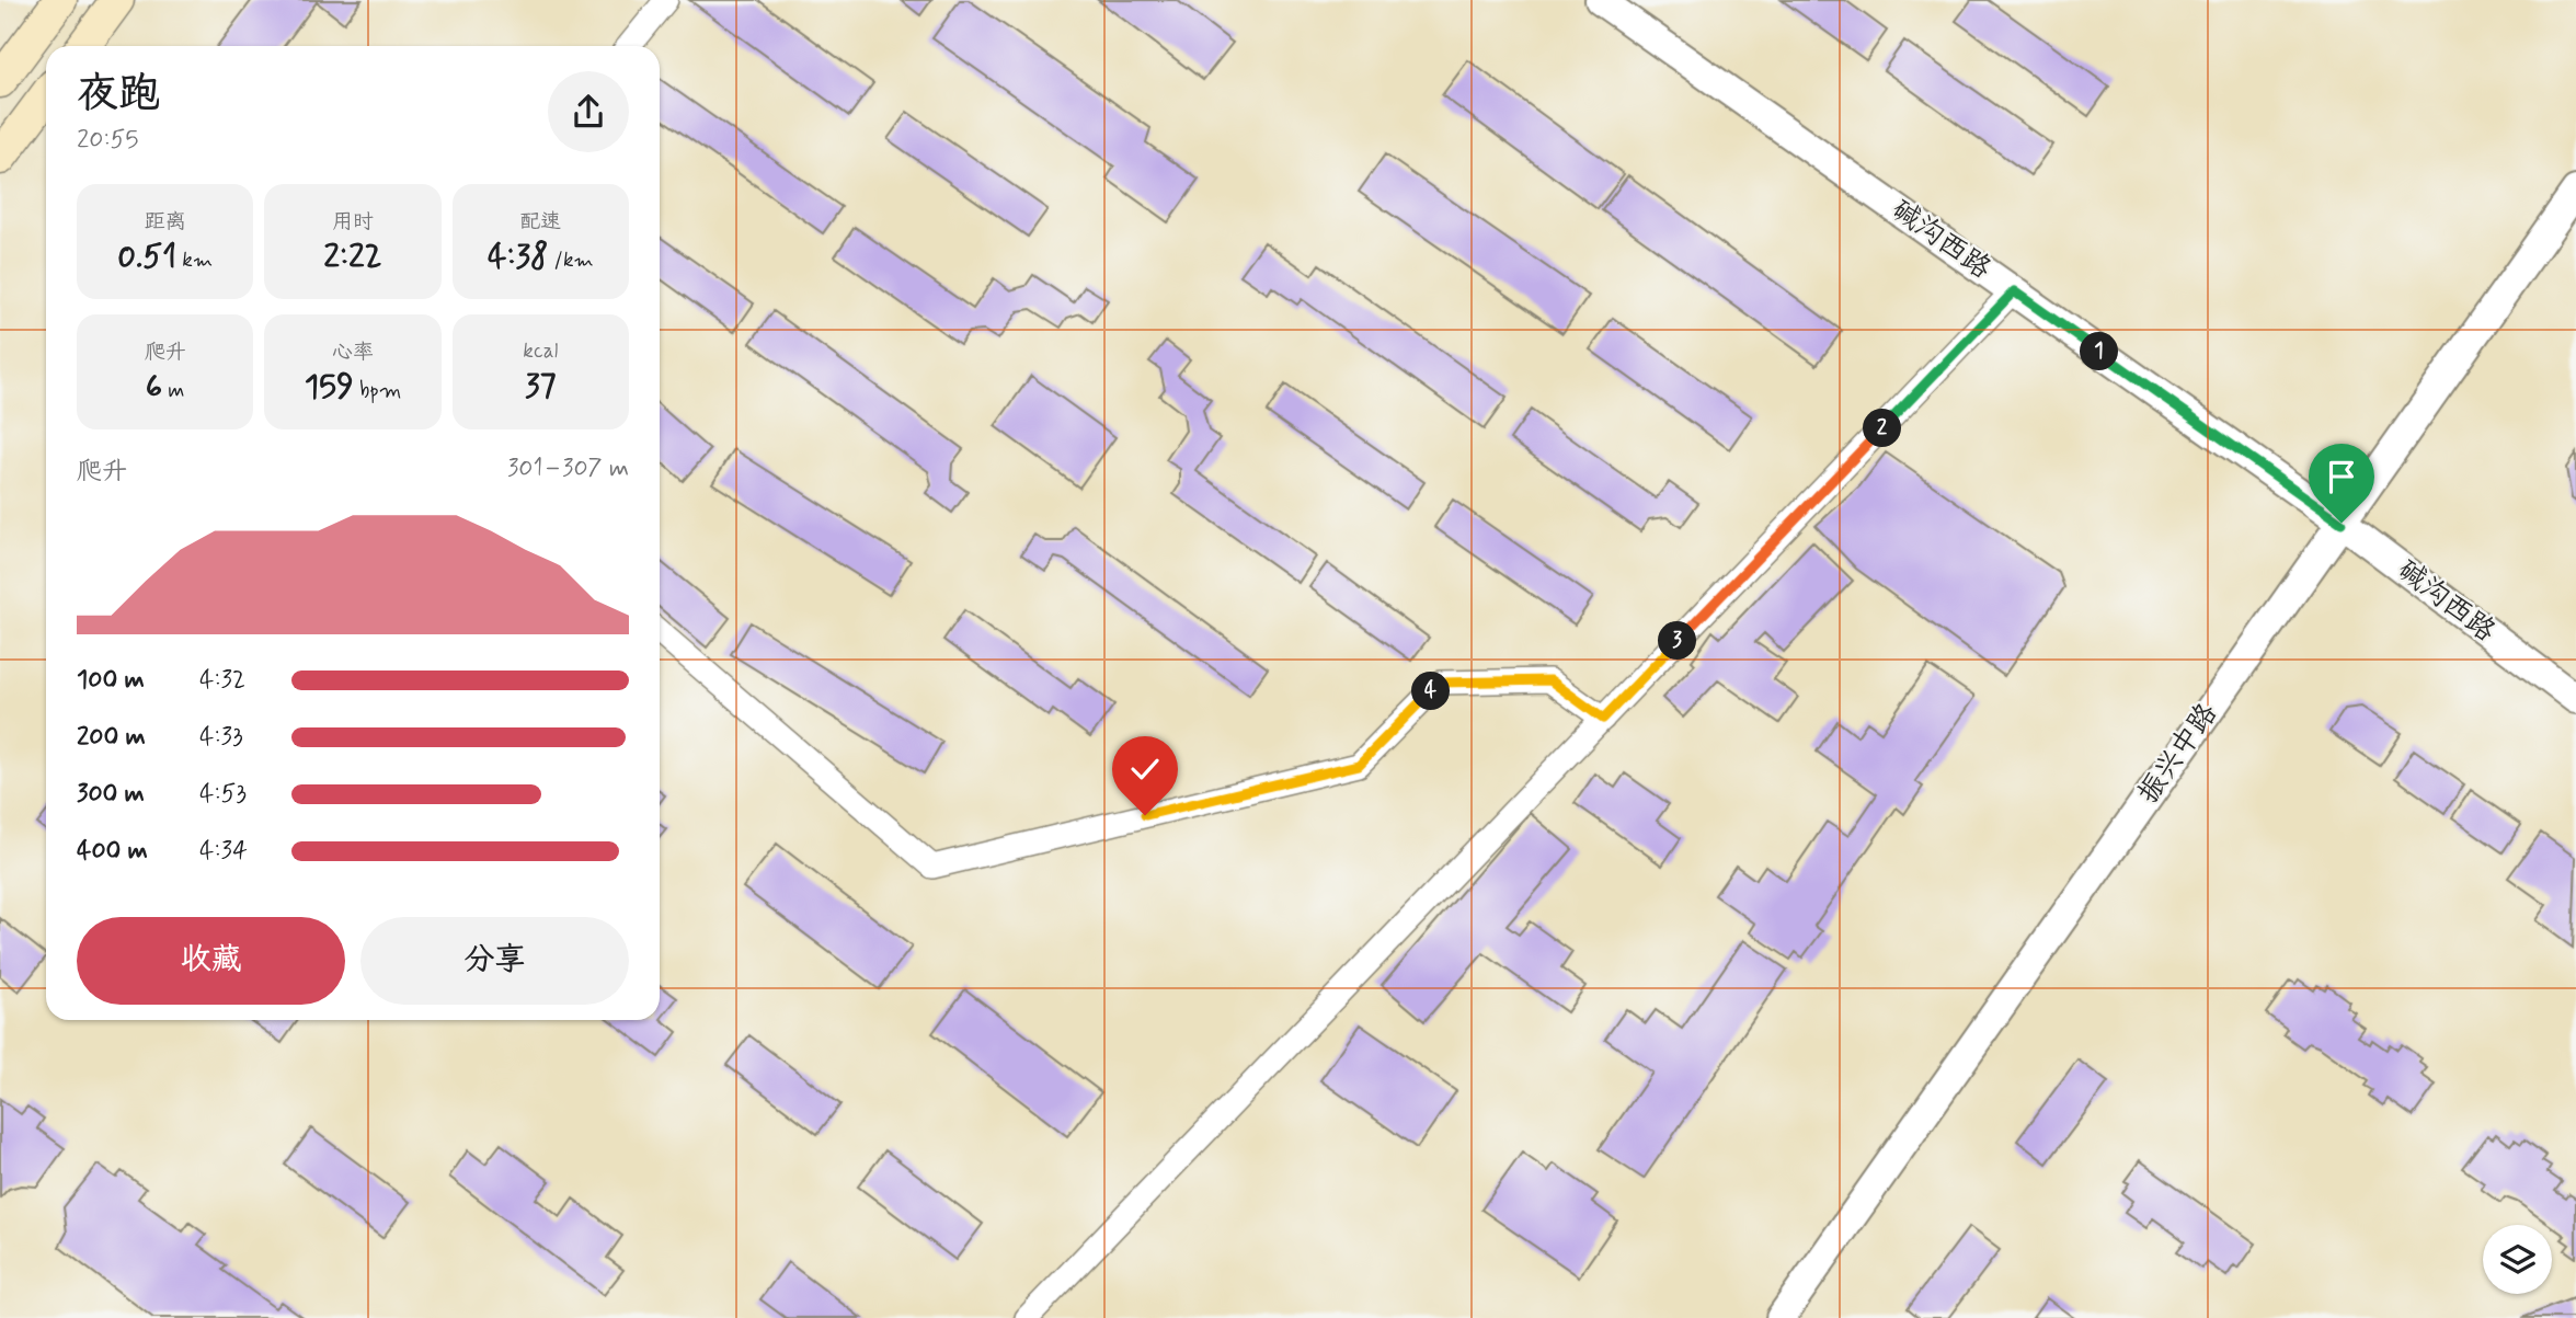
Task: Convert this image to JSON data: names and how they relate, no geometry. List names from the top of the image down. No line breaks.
{"streets":{"street":["碱沟西路","振兴中路"]},"crossings":[["碱沟西路","振兴中路"]],"page":{"heading":["夜跑","20:55"],"stats":[["距离","0.51 km"],["用时","2:22"],["配速","4:38 /km"],["爬升","6 m"],["心率","159 bpm"],["kcal","37"]],"pins":["1","2","3","4"],"chart":["爬升","301–307 m"],"list":[{"name":"100 m","note":"4:32"},{"name":"200 m","note":"4:33"},{"name":"300 m","note":"4:53"},{"name":"400 m","note":"4:34"}],"buttons":["收藏","分享"]}}
